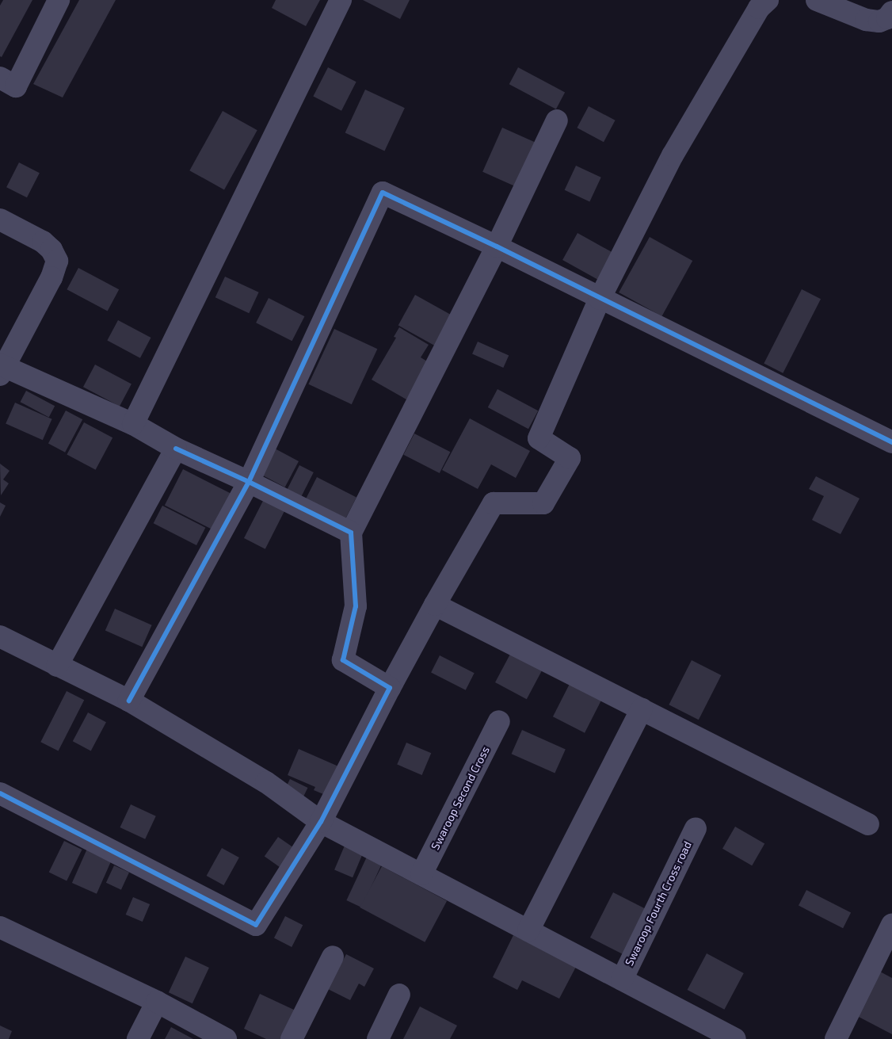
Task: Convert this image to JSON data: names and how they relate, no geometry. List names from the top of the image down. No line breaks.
{"streets":{"street":["Swaroop Second Cross","Swaroop Fourth Cross road"]}}
